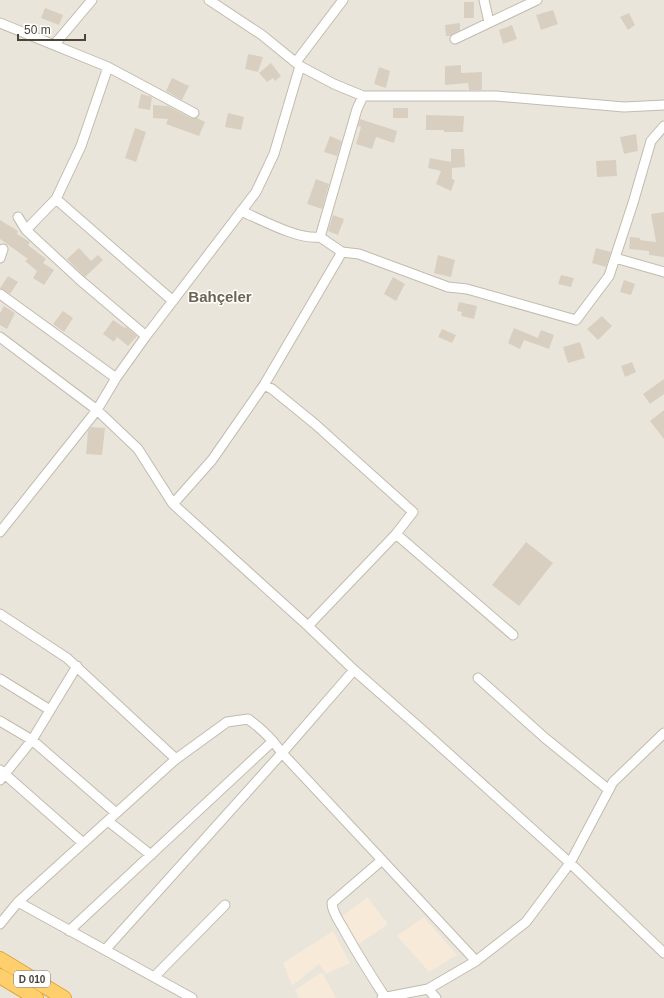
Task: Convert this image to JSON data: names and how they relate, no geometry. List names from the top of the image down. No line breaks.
{"streets":{"highway":["D 010"]},"districts":["Bahçeler"],"scale_bar":"50 m"}
